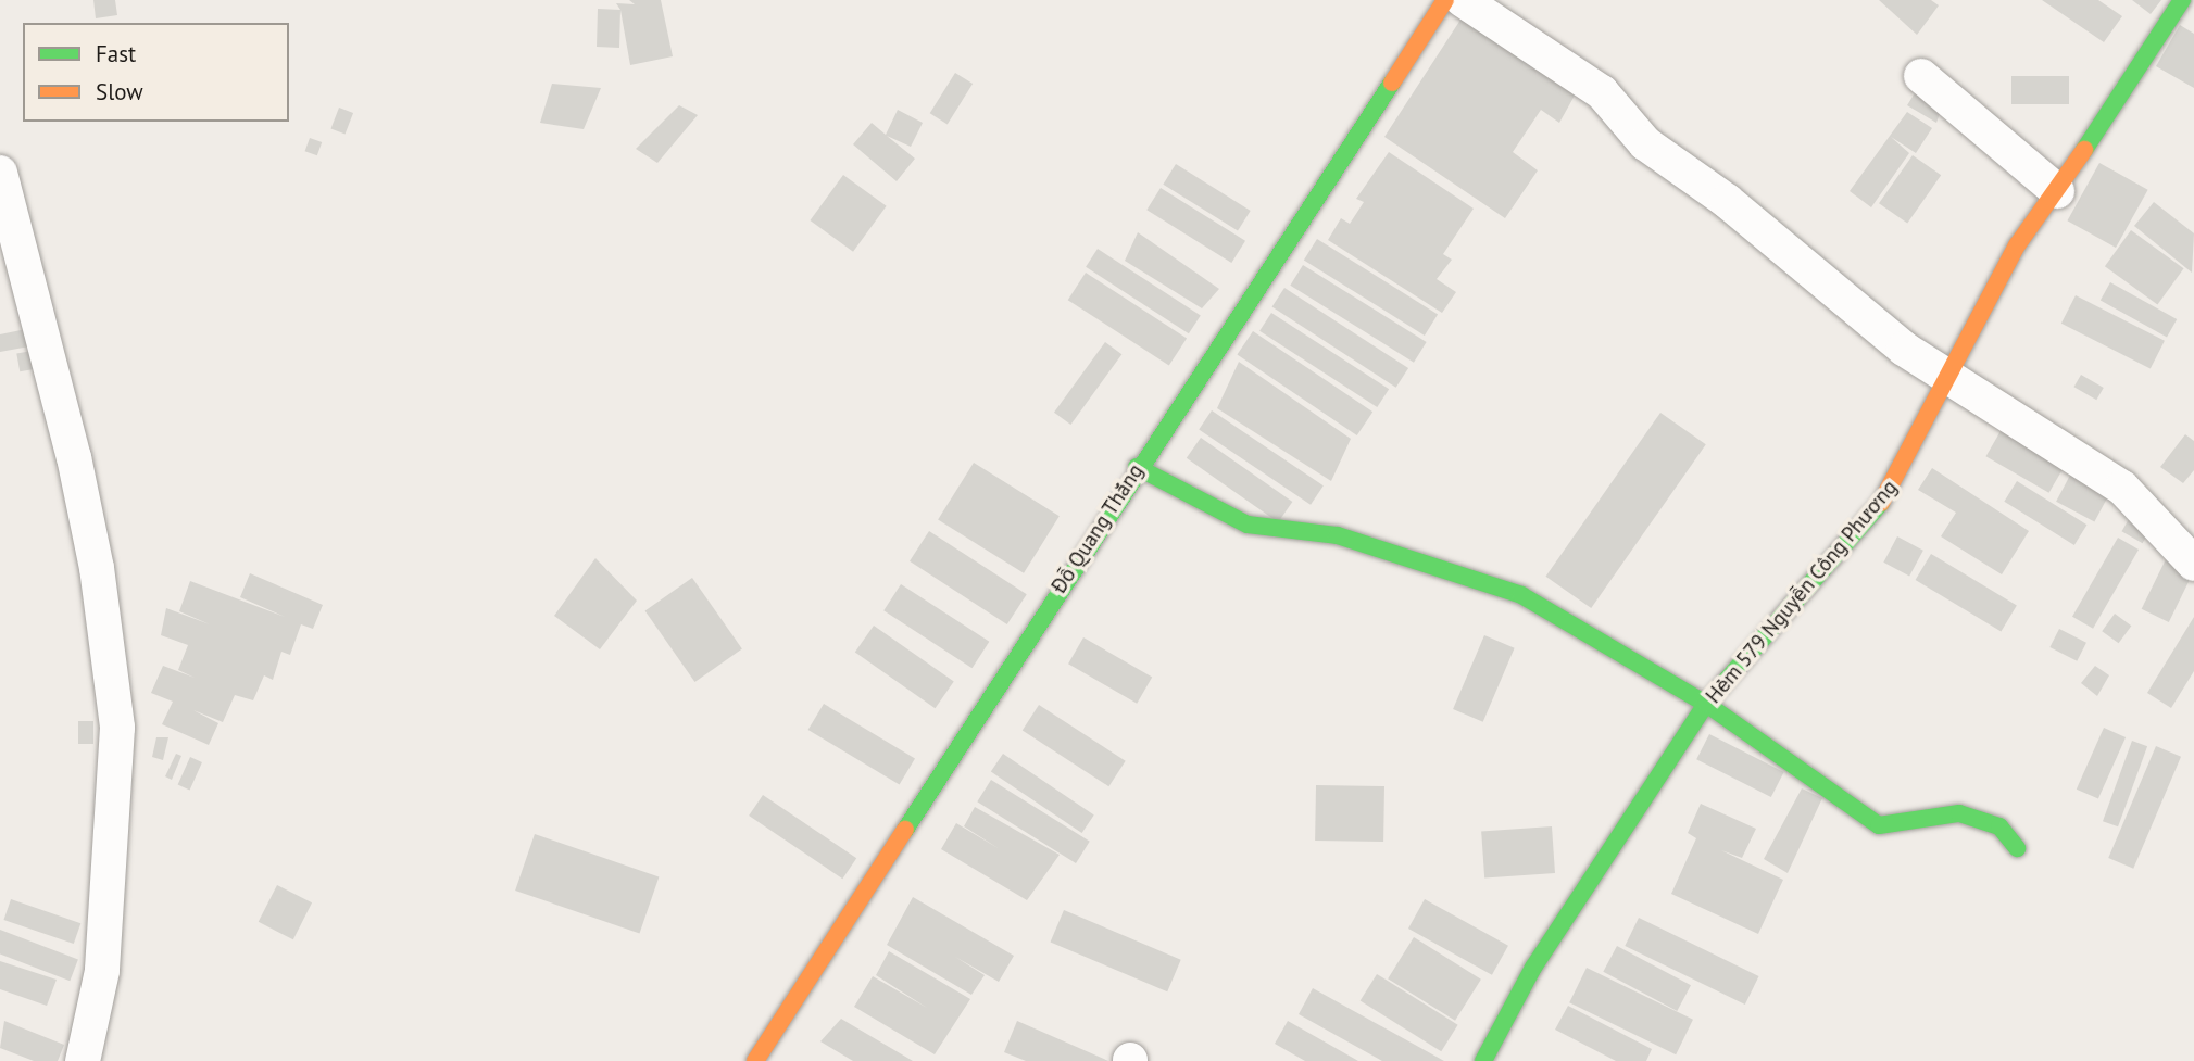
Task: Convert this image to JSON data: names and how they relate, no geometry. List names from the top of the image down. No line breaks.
{"streets":{"street":["Đỗ Quang Thắng","Hẻm 579 Nguyễn Công Phương"]},"legend":["Fast","Slow"]}
